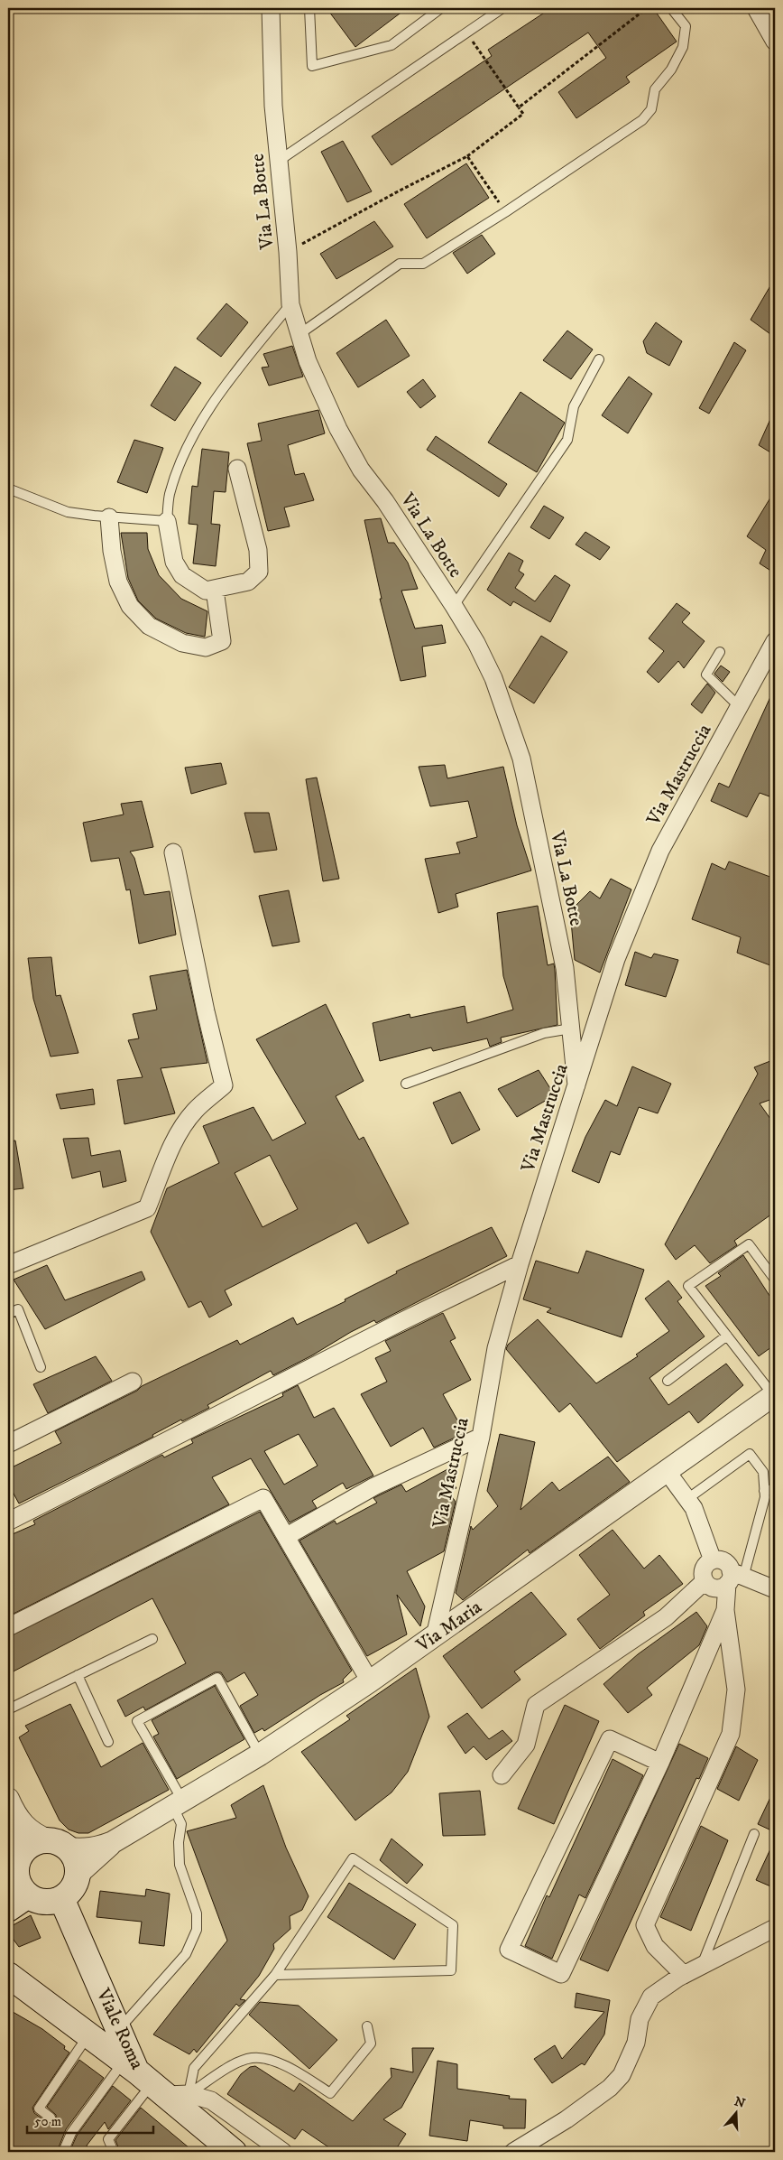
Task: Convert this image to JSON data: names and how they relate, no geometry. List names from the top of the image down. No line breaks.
{"streets":{"main road":["Viale Roma"],"street":["Via La Botte","Via Mastruccia","Via Maria"]},"crossings":[["Via La Botte","Via Mastruccia"],["Via Mastruccia","Via Maria"]],"scale_bar":"50 m","north":"top"}
